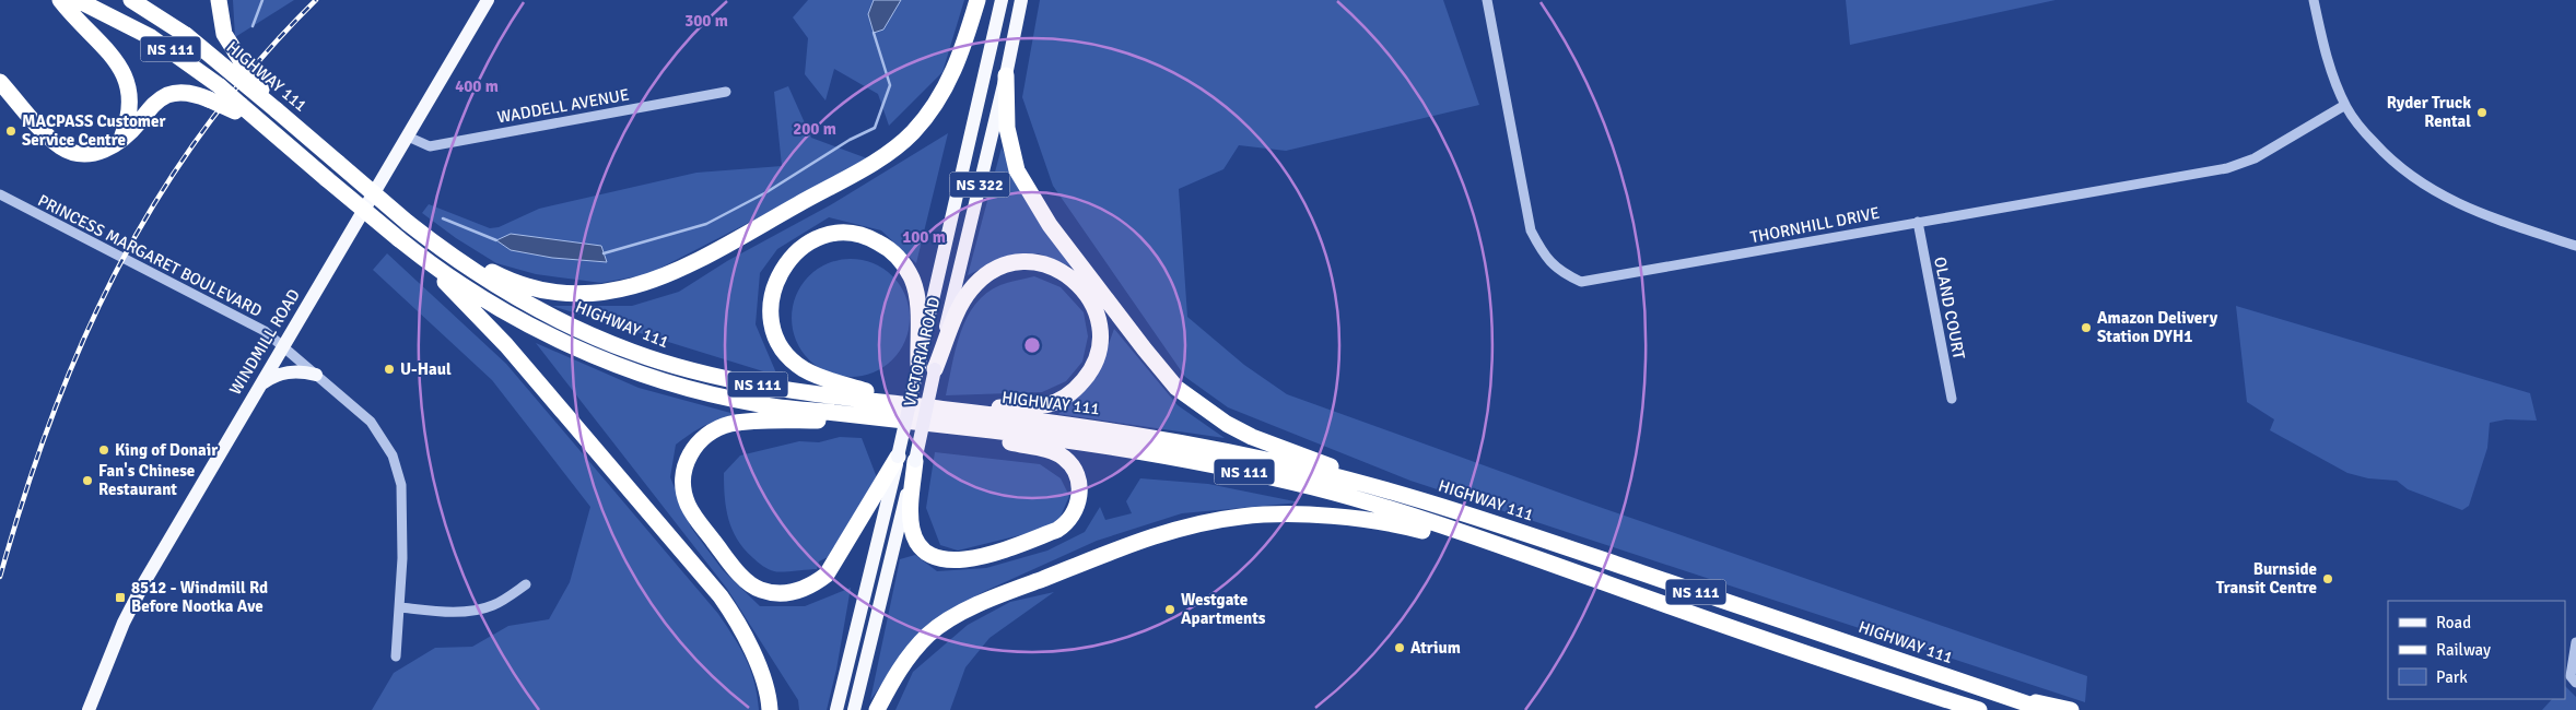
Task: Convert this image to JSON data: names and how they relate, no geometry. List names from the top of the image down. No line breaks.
{"streets":{"highway":["NS 111","HIGHWAY 111"],"main road":["NS 322","WINDMILL ROAD","VICTORIA ROAD"],"street":["WADDELL AVENUE","THORNHILL DRIVE","PRINCESS MARGARET BOULEVARD","OLAND COURT"]},"crossings":[["WADDELL AVENUE","WINDMILL ROAD"],["THORNHILL DRIVE","OLAND COURT"],["PRINCESS MARGARET BOULEVARD","WINDMILL ROAD"]],"places":{"other":["Ryder Truck Rental","MACPASS Customer Service Centre","Amazon Delivery Station DYH1","U-Haul","King of Donair","Fan's Chinese Restaurant","Burnside Transit Centre","Westgate Apartments","Atrium"],"transit":["8512 - Windmill Rd Before Nootka Ave"]},"legend":["Road","Railway","Park"],"rings":["300 m","400 m","200 m","100 m"]}
